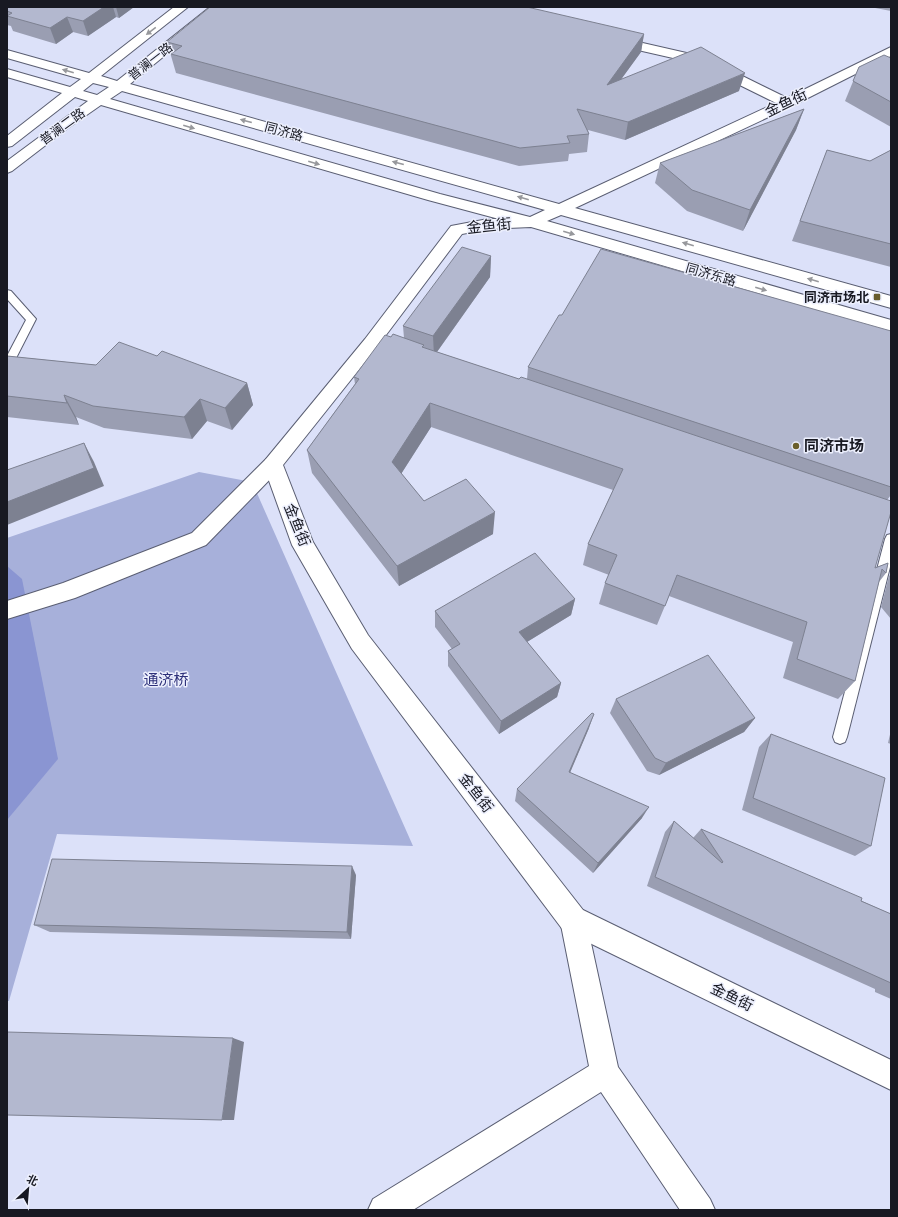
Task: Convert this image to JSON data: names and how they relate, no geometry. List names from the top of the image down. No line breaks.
{"streets":{"main road":["普澜一路","金鱼街","普澜二路","同济路","同济东路"]},"crossings":[["普澜一路","普澜二路"],["普澜一路","同济路"],["金鱼街","同济路"],["金鱼街","同济东路"],["普澜二路","同济路"],["同济路","同济东路"]],"parks":["通济桥"],"places":{"transit":["同济市场北"],"other":["同济市场"]},"north":"top right"}
